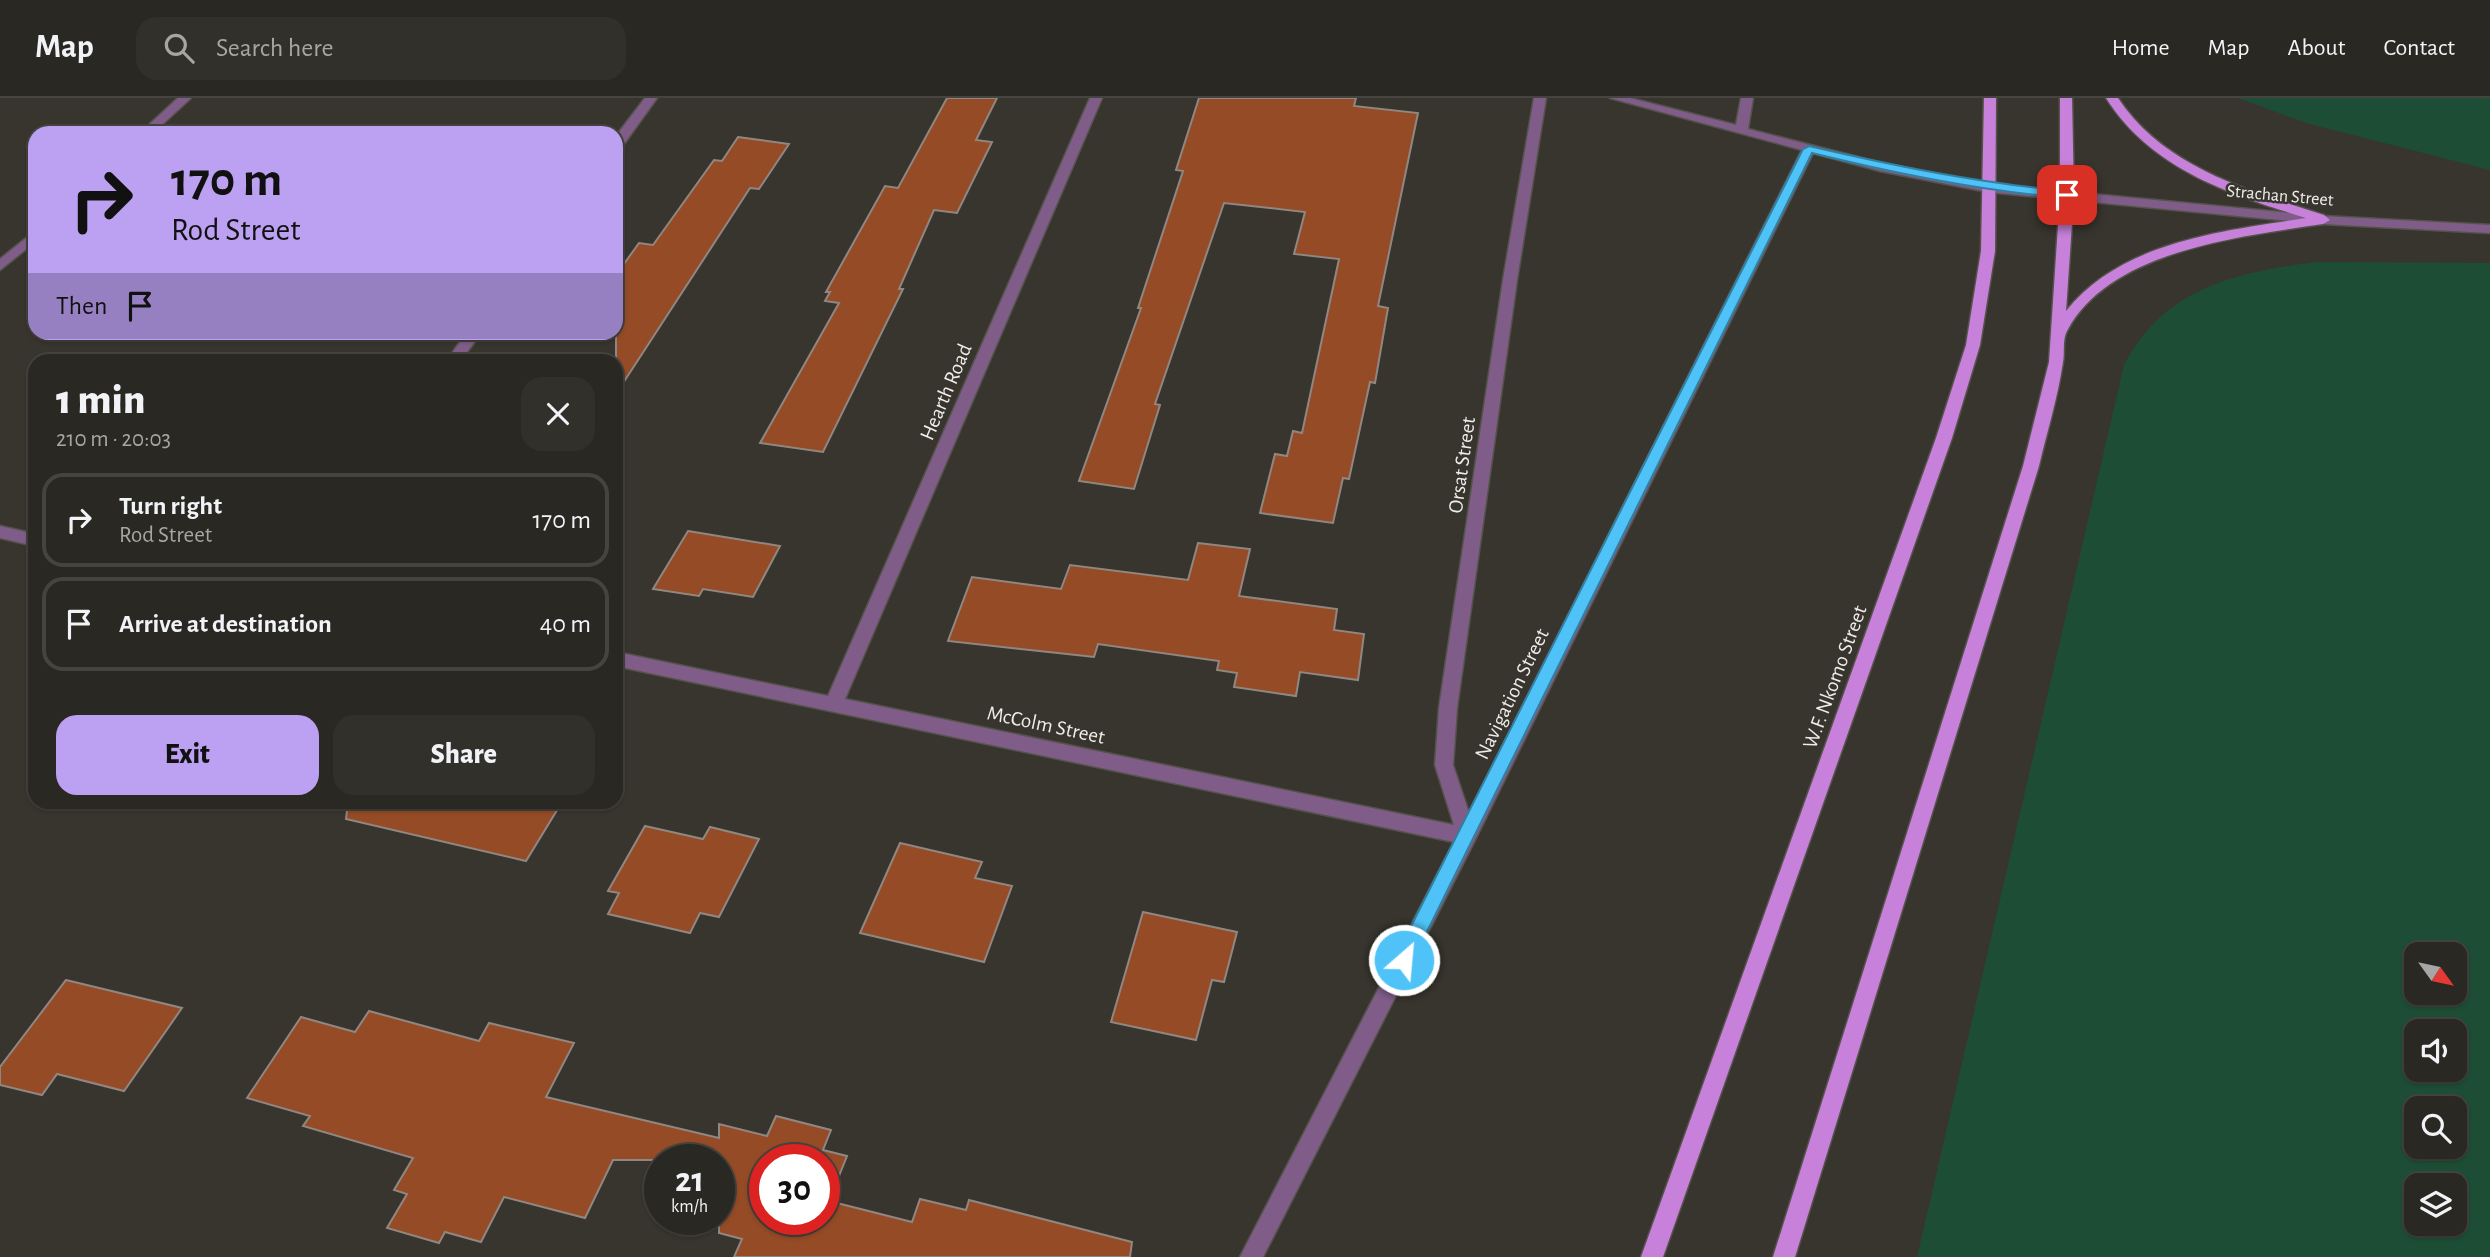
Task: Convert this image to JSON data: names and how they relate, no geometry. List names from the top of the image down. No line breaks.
{"streets":{"main road":["W.F. Nkomo Street"],"street":["Strachan Street","Hearth Road","Orsat Street","Navigation Street","McColm Street"]},"crossings":[["Strachan Street","W.F. Nkomo Street"],["Strachan Street","Navigation Street"],["Hearth Road","McColm Street"],["Orsat Street","Navigation Street"],["Orsat Street","McColm Street"],["Navigation Street","McColm Street"]],"north":"bottom right","page":{"header":"Map","search":"Search here","nav":["Home","Map","About","Contact"],"turn":["170 m","Rod Street"],"then":"Then","heading":["1 min","210 m · 20:03"],"list":[{"name":"Turn right","note":"Rod Street","value":"170 m"},{"name":"Arrive at destination","value":"40 m"}],"buttons":["Exit","Share"],"speed":"21 km/h","limit":"30"}}
